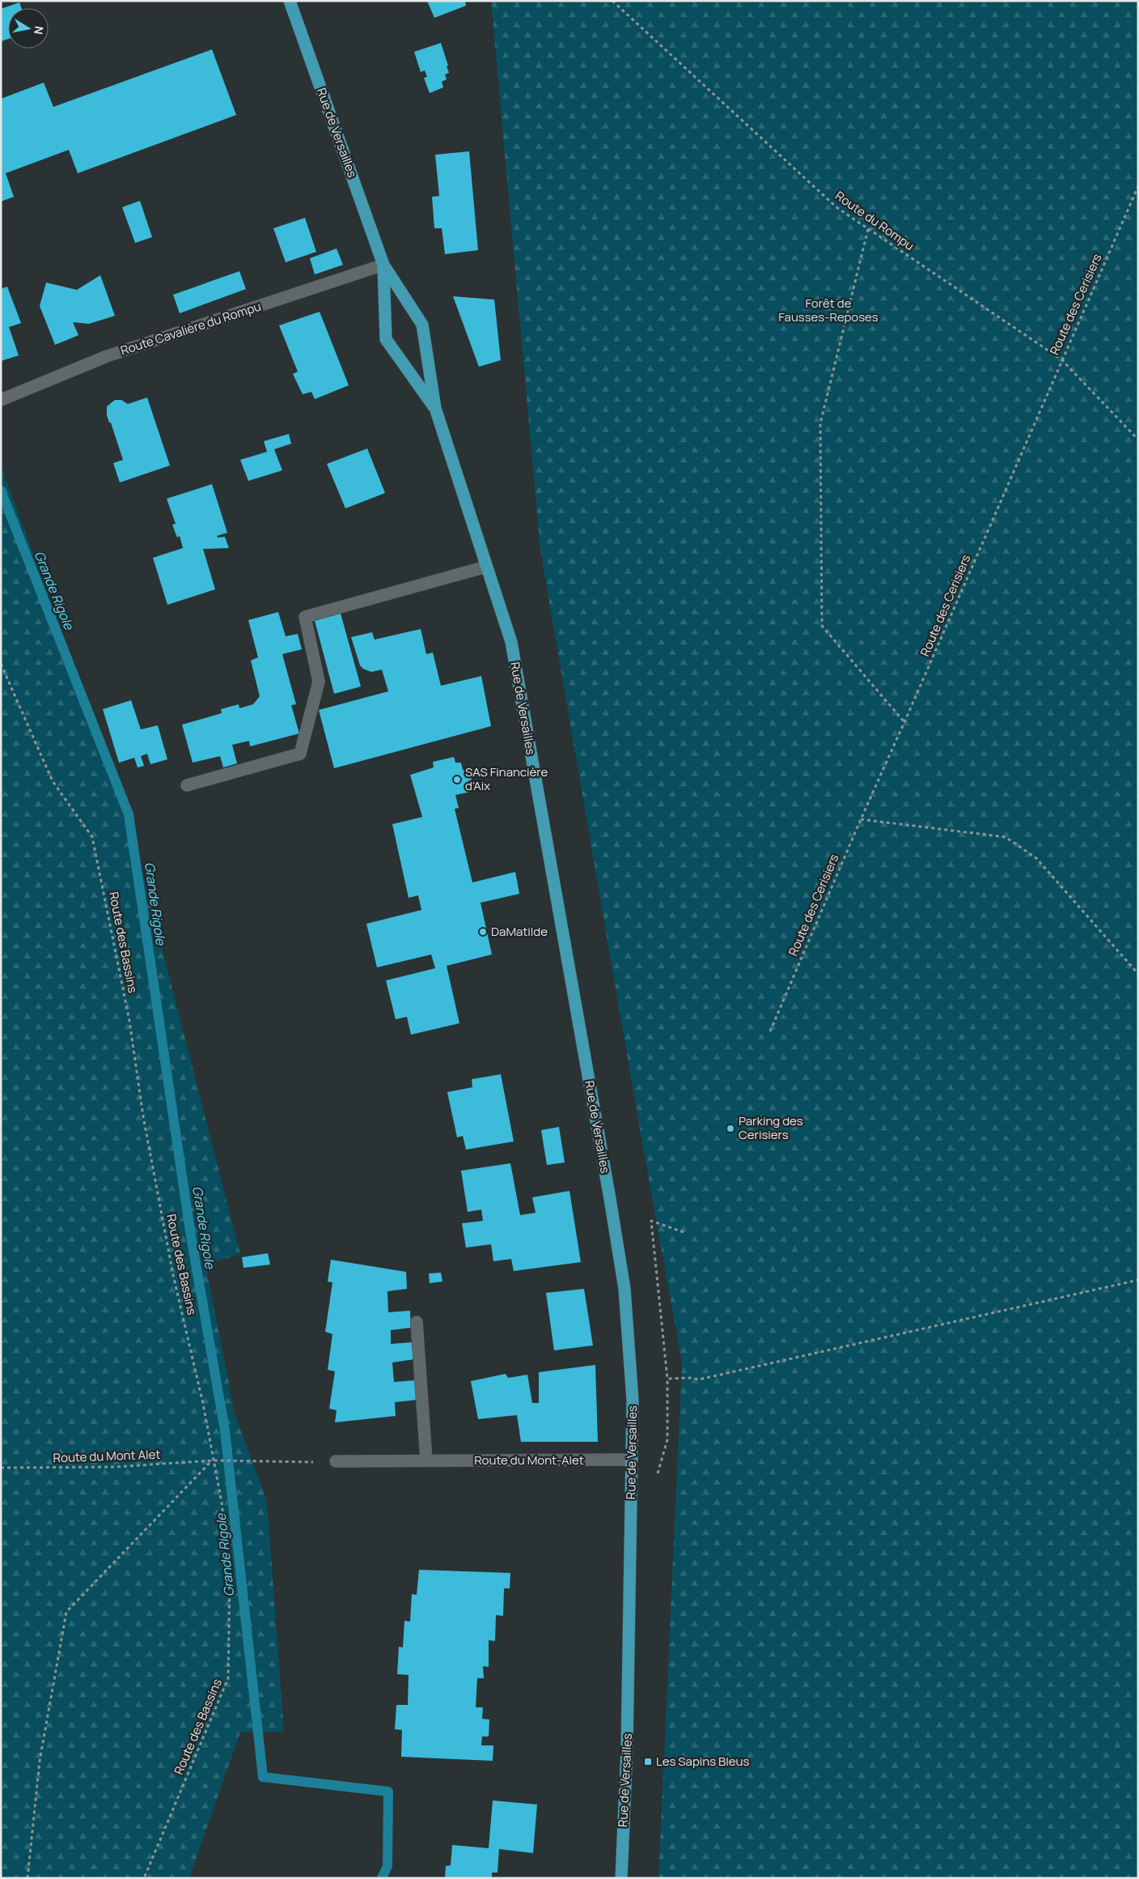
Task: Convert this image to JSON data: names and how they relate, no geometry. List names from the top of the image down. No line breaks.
{"streets":{"main road":["Rue de Versailles"],"street":["Route Cavalière du Rompu","Route du Mont-Alet"],"path":["Route du Rompu","Route des Cerisiers","Route des Bassins","Route du Mont Alet"]},"crossings":[["Rue de Versailles","Route Cavalière du Rompu"],["Rue de Versailles","Route du Mont-Alet"],["Route du Rompu","Route des Cerisiers"],["Route des Bassins","Route du Mont Alet"],["Route du Mont Alet","Route du Mont-Alet"]],"water":["Grande Rigole"],"parks":["Forêt de Fausses-Reposes"],"places":{"other":["SAS Financière d'Aix","DaMatilde","Parking des Cerisiers"],"transit":["Les Sapins Bleus"]},"north":"right"}
